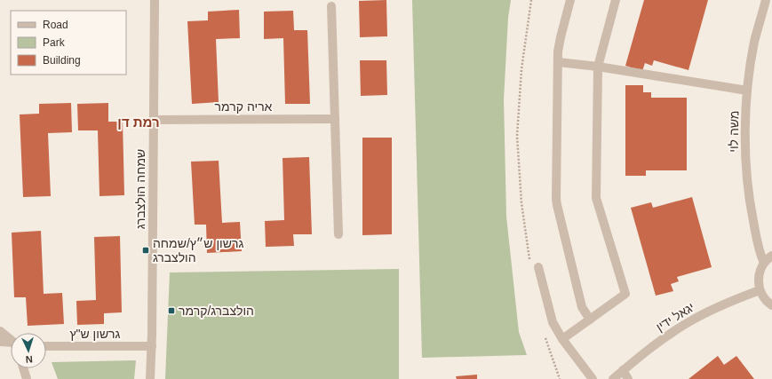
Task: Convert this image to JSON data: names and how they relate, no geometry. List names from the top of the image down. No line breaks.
{"streets":{"street":["אריה קרמר","משה לוי","שמחה הולצברג","יגאל ידין","גרשון ש\"ץ"]},"crossings":[["אריה קרמר","שמחה הולצברג"],["שמחה הולצברג","גרשון ש\"ץ"]],"districts":["רמת דן"],"places":{"transit":["גרשון ש״ץ/שמחה הולצברג","הולצברג/קרמר"]},"legend":["Road","Park","Building"],"north":"bottom"}
